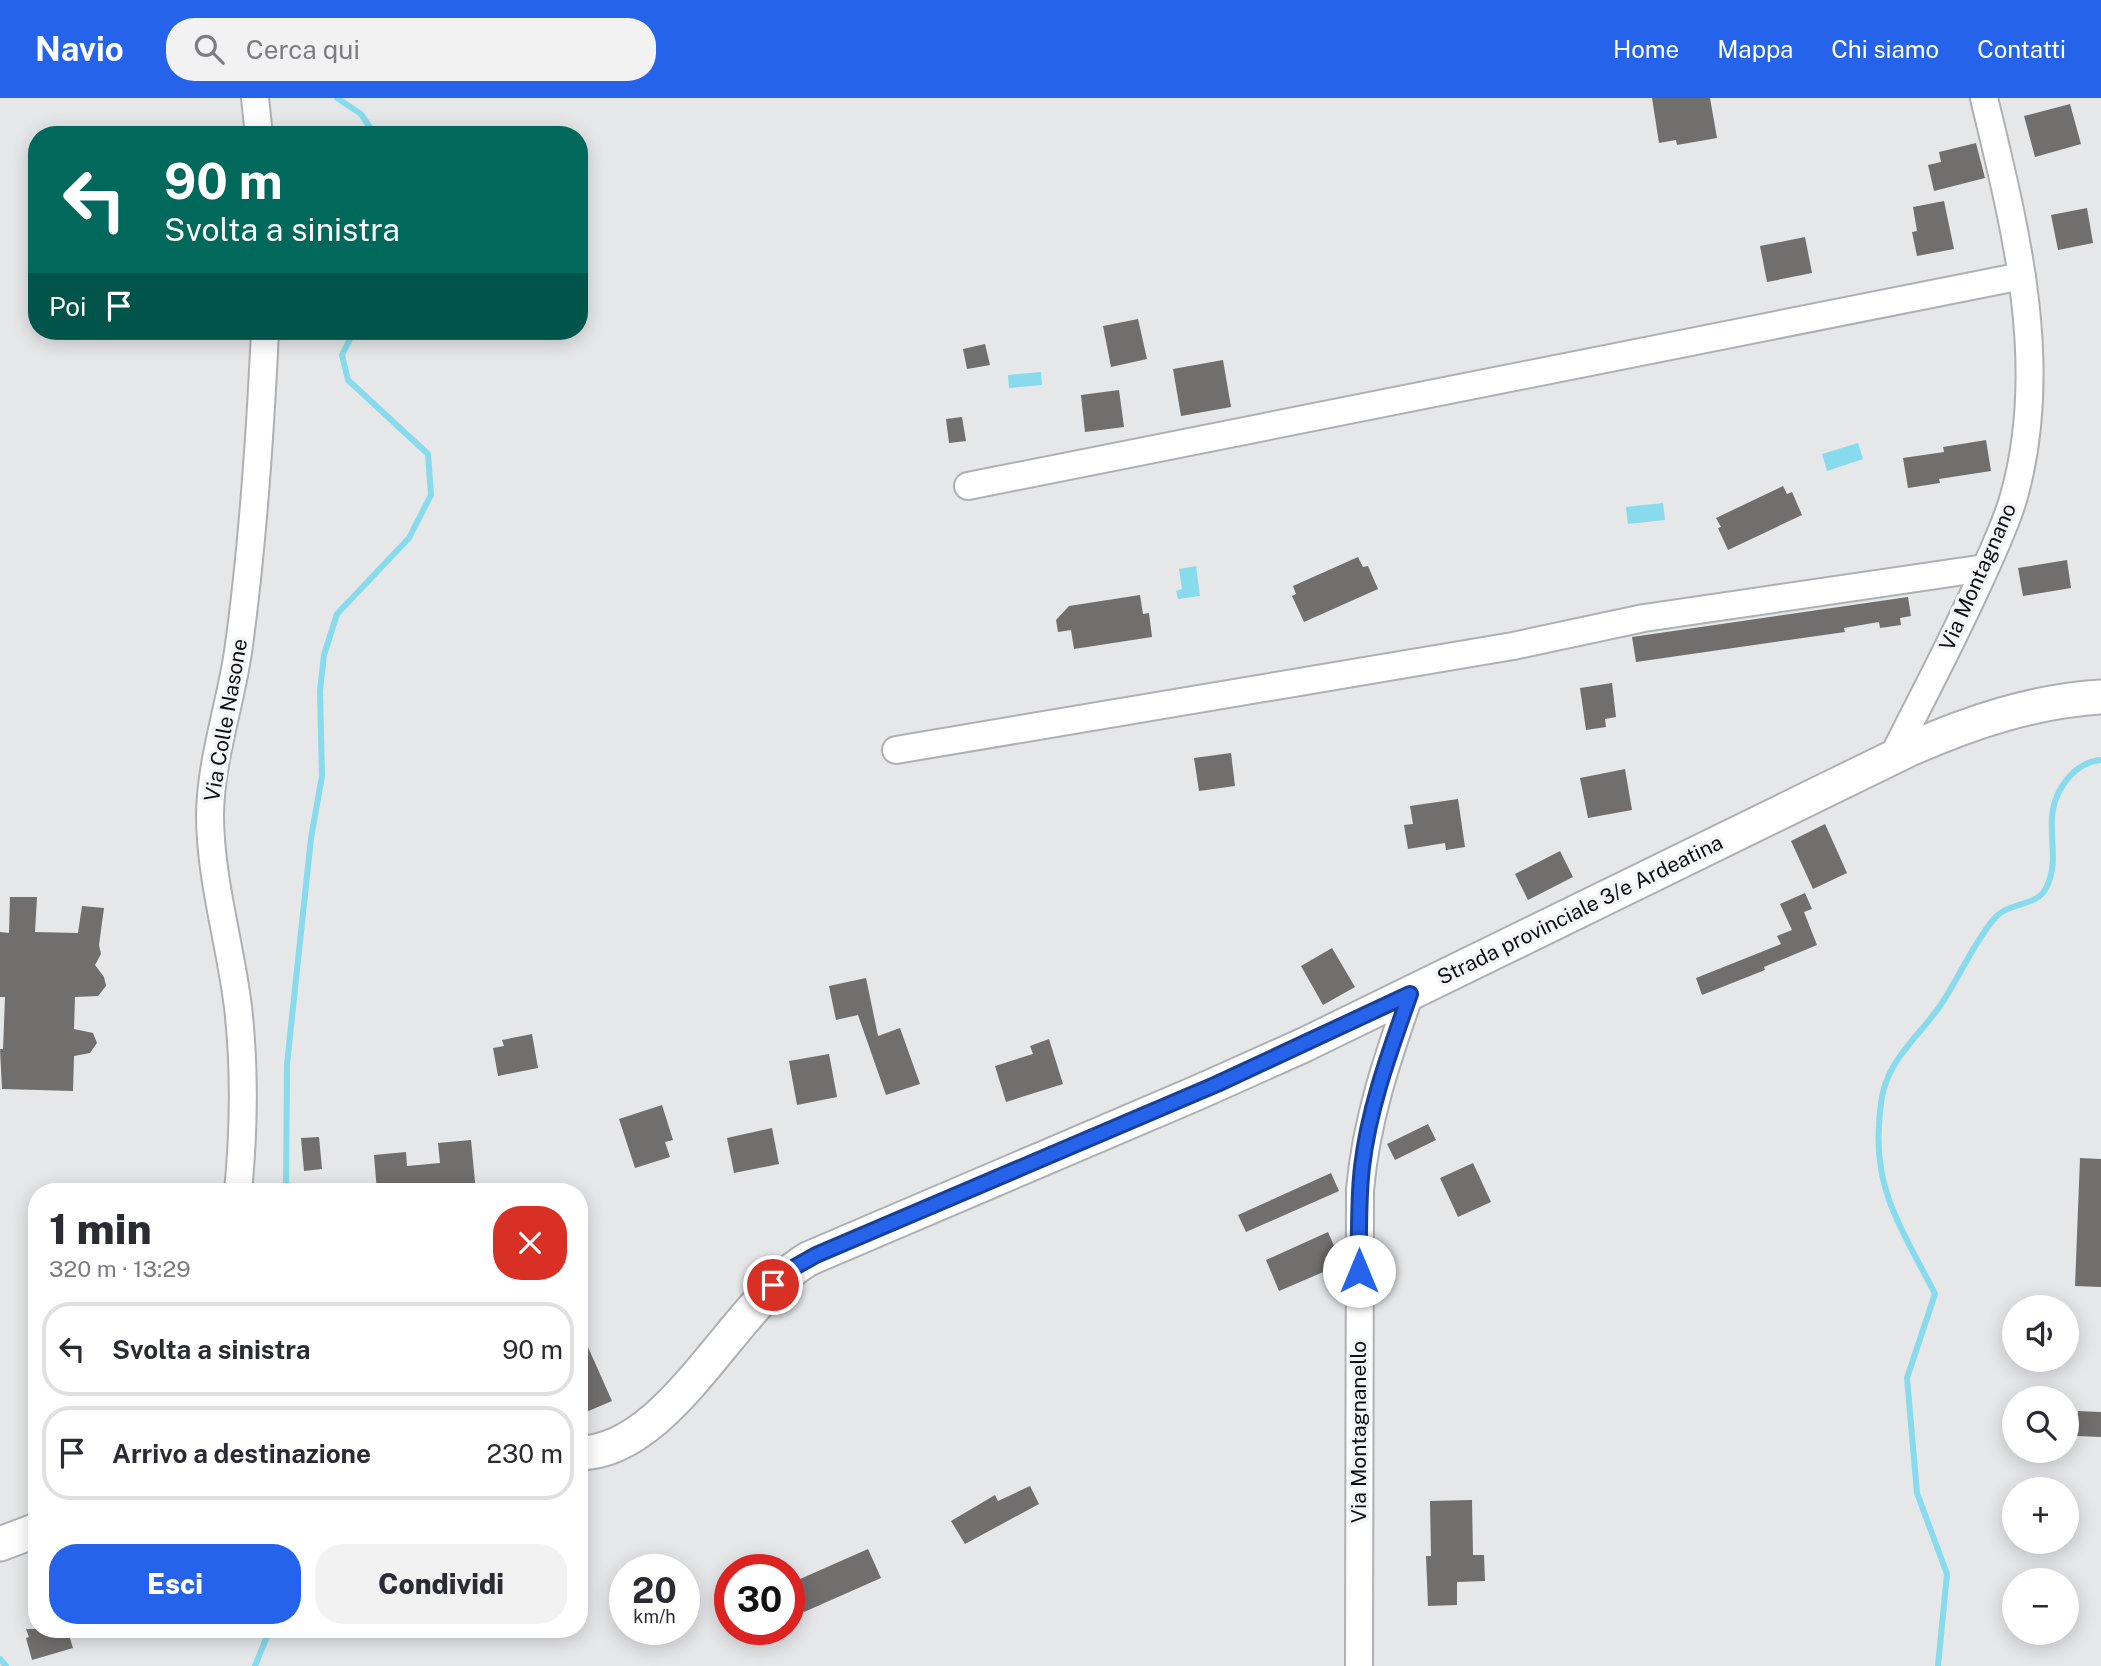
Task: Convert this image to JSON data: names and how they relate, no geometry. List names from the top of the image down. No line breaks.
{"streets":{"main road":["Strada provinciale 3/e Ardeatina"],"street":["Via Montagnano","Via Colle Nasone","Via Montagnanello"]},"crossings":[["Via Montagnano","Strada provinciale 3/e Ardeatina"],["Strada provinciale 3/e Ardeatina","Via Montagnanello"]],"page":{"header":"Navio","search":"Cerca qui","nav":["Home","Mappa","Chi siamo","Contatti"],"turn":["90 m","Svolta a sinistra"],"then":"Poi","heading":["1 min","320 m · 13:29"],"map_buttons":["+","−"],"list":[{"name":"Svolta a sinistra","value":"90 m"},{"name":"Arrivo a destinazione","value":"230 m"}],"buttons":["Esci","Condividi"],"speed":"20 km/h","limit":"30"}}
